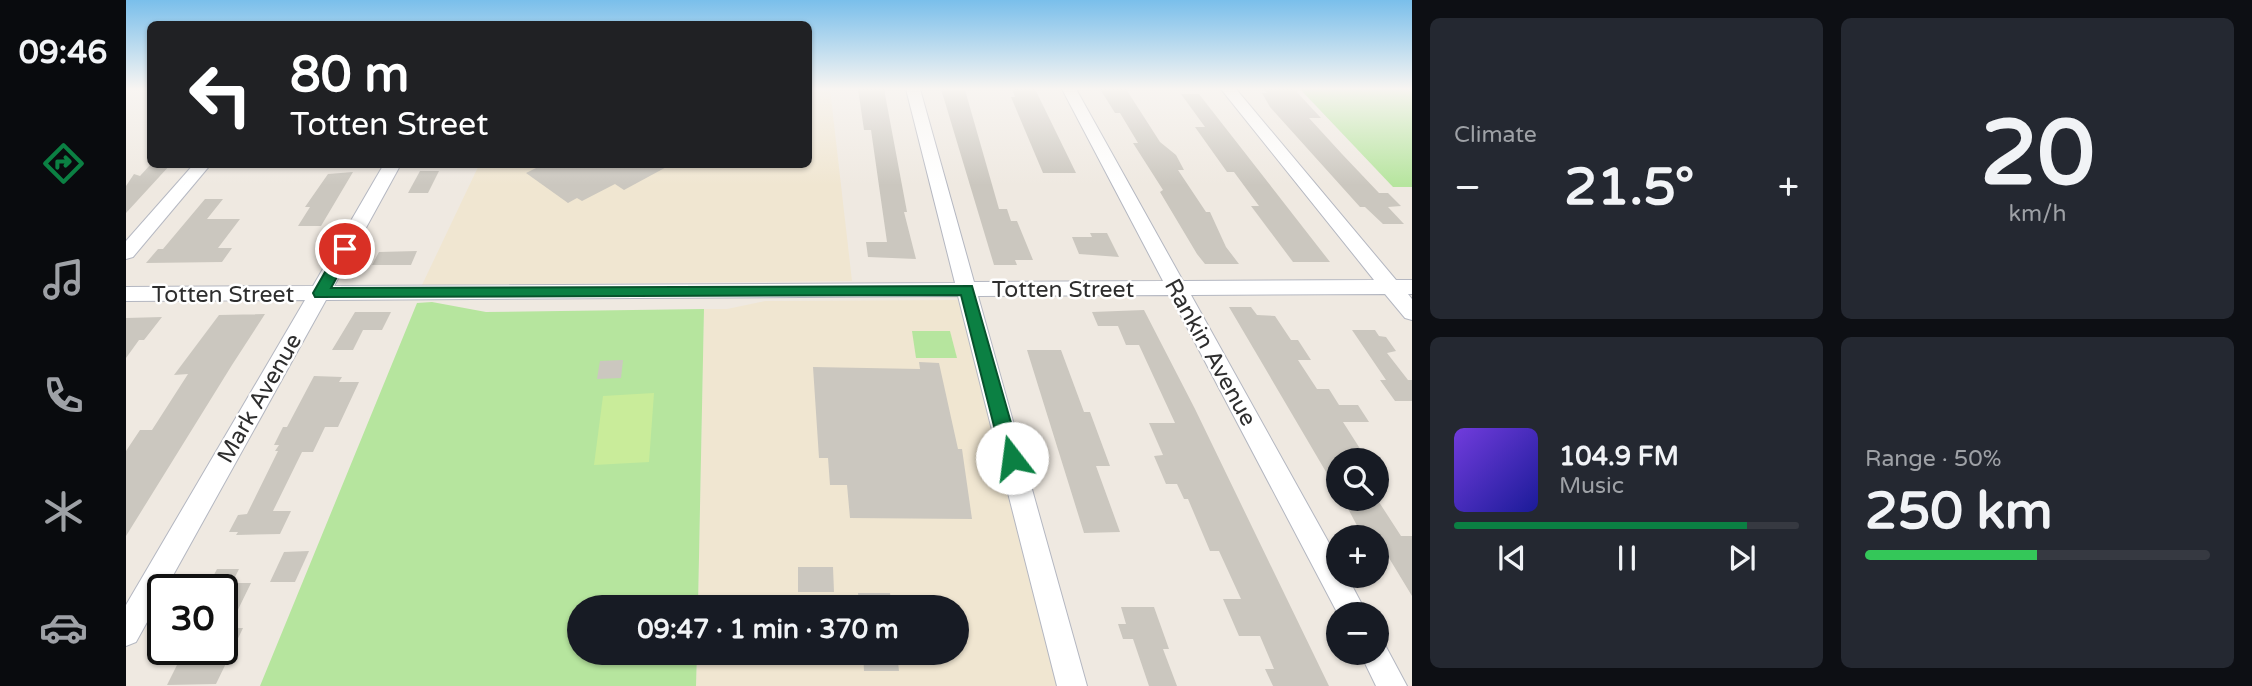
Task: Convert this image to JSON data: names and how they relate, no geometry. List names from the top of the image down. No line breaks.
{"streets":{"street":["Totten Street","Rankin Avenue","Mark Avenue"]},"crossings":[["Totten Street","Rankin Avenue"],["Totten Street","Mark Avenue"]],"page":{"tabs":"09:46","tile":["Climate",["20","km/h"],["Range · 50%","250 km"]],"turn":["80 m","Totten Street"],"heat":["−","21.5°","+"],"song":["104.9 FM","Music"],"map_buttons":["+","−"],"limit":"30","trip":"09:47 · 1 min · 370 m"}}
